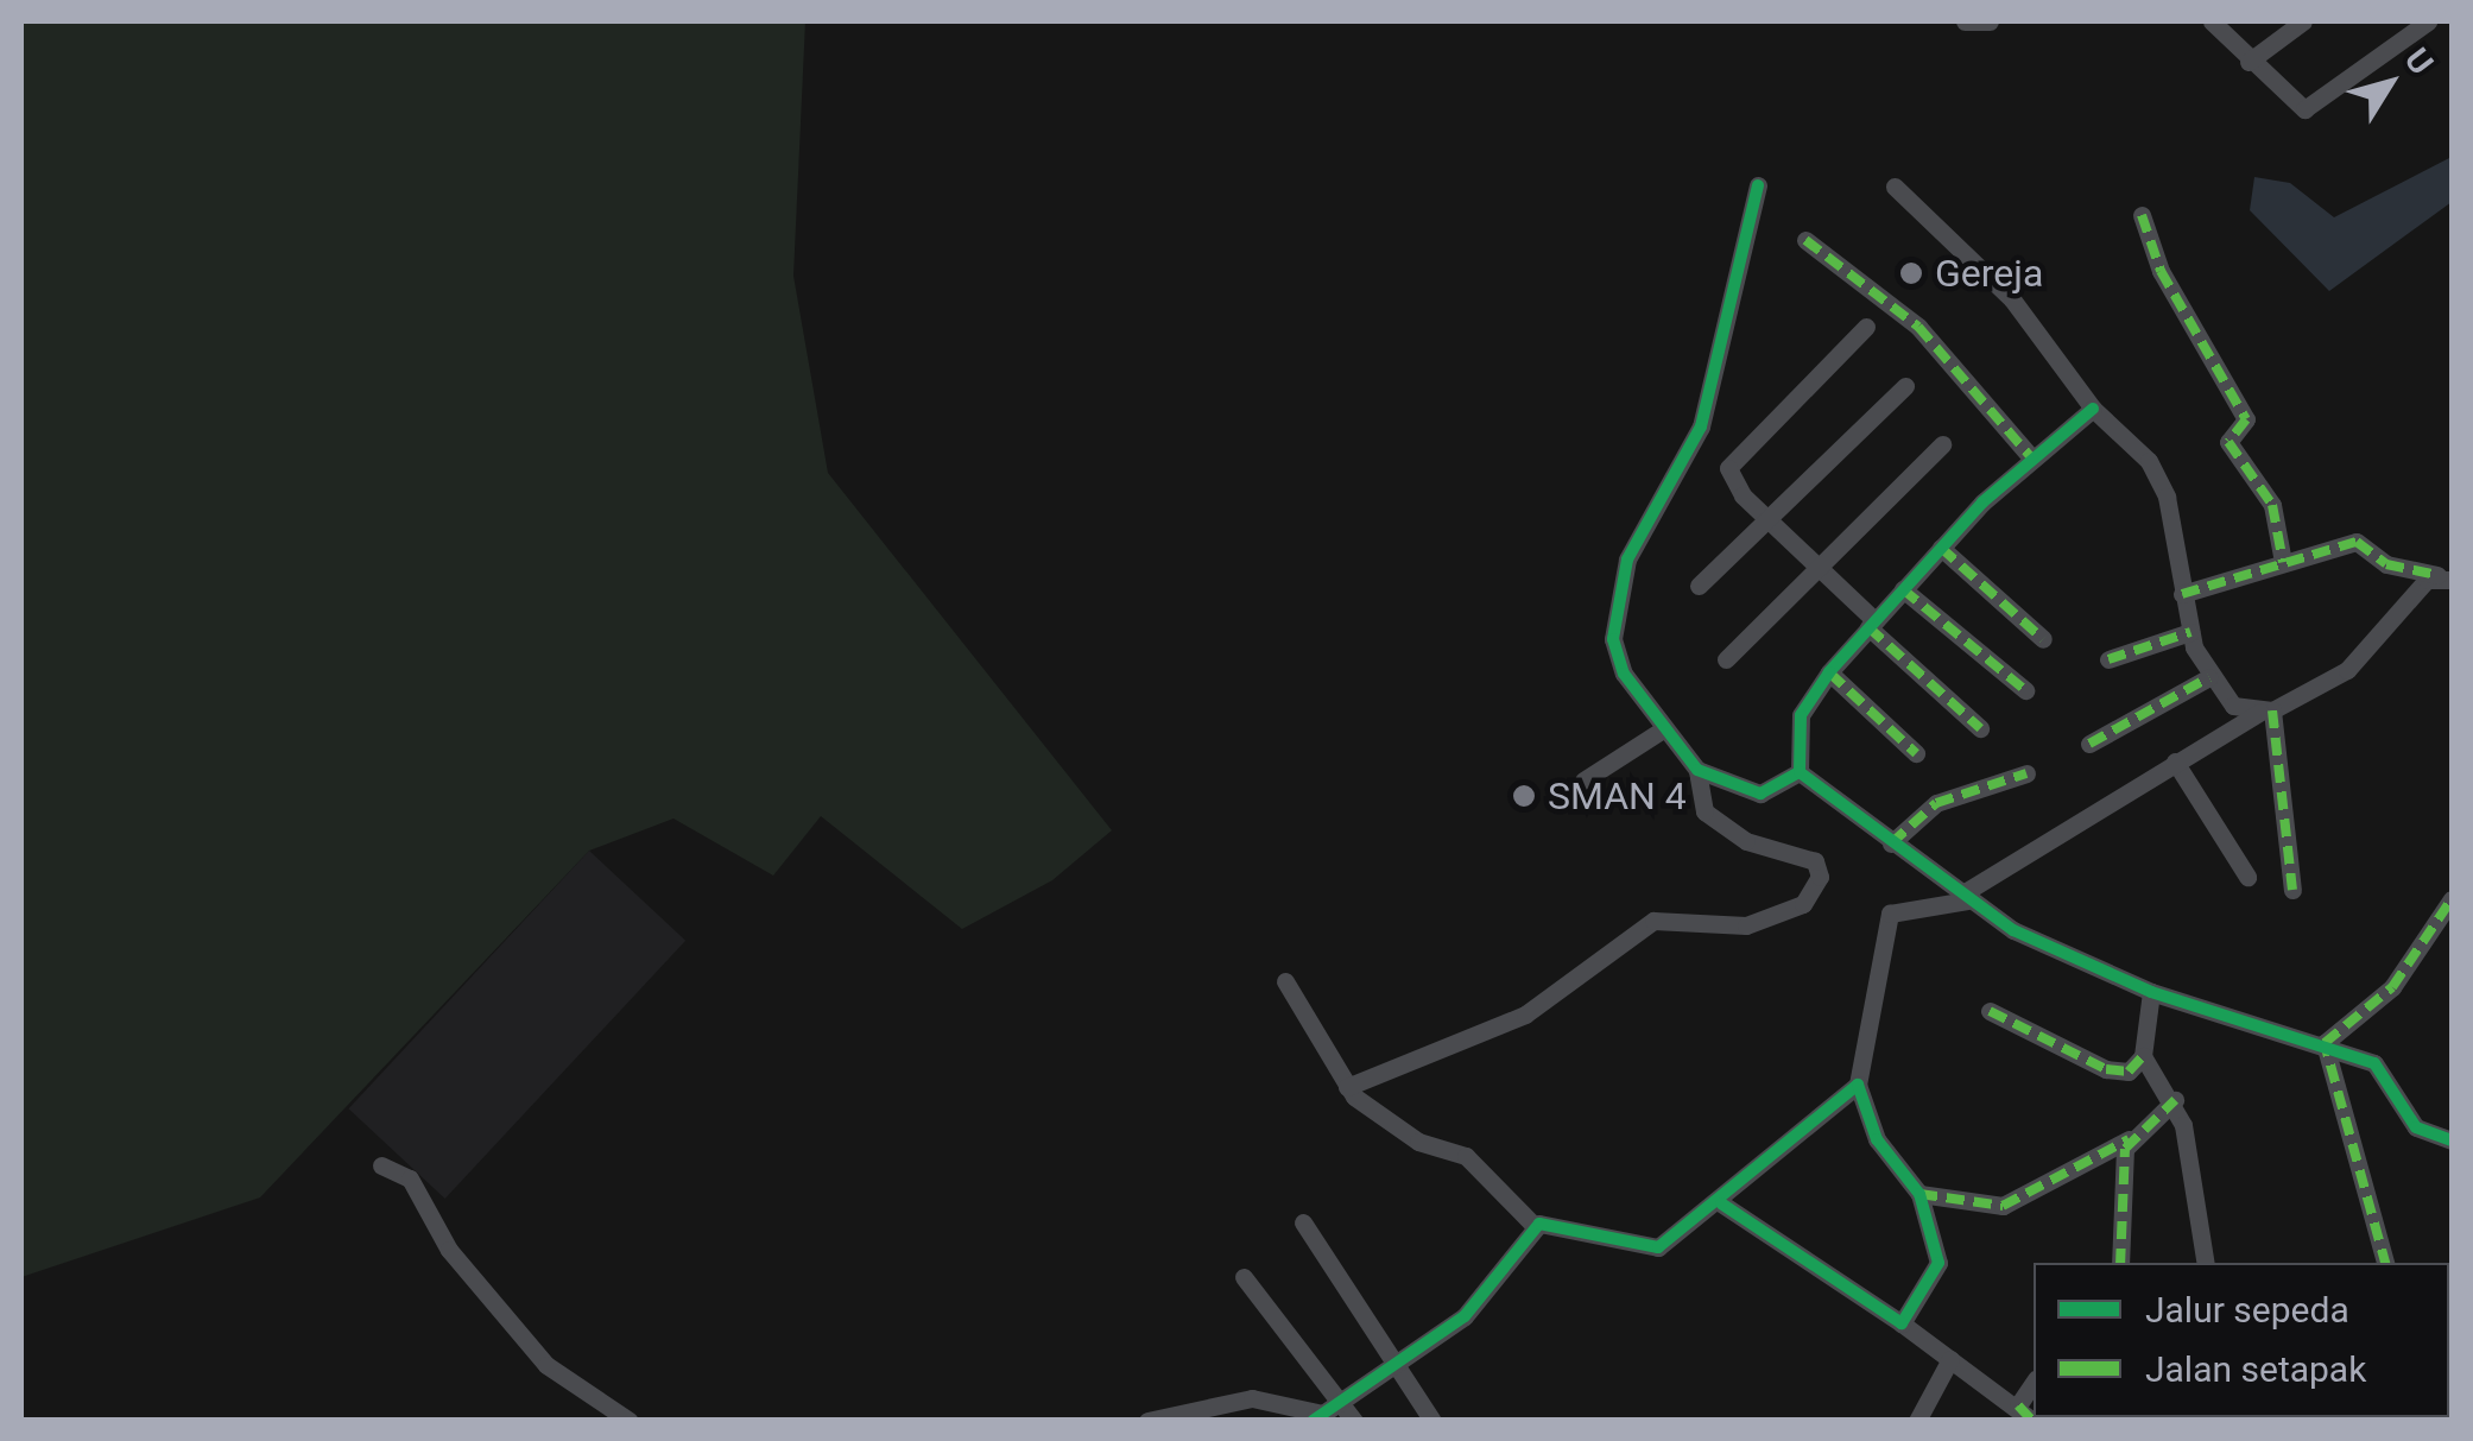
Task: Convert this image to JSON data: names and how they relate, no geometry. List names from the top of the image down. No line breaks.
{"places":["Gereja","SMAN 4"],"legend":["Jalur sepeda","Jalan setapak"],"north":"top right"}
